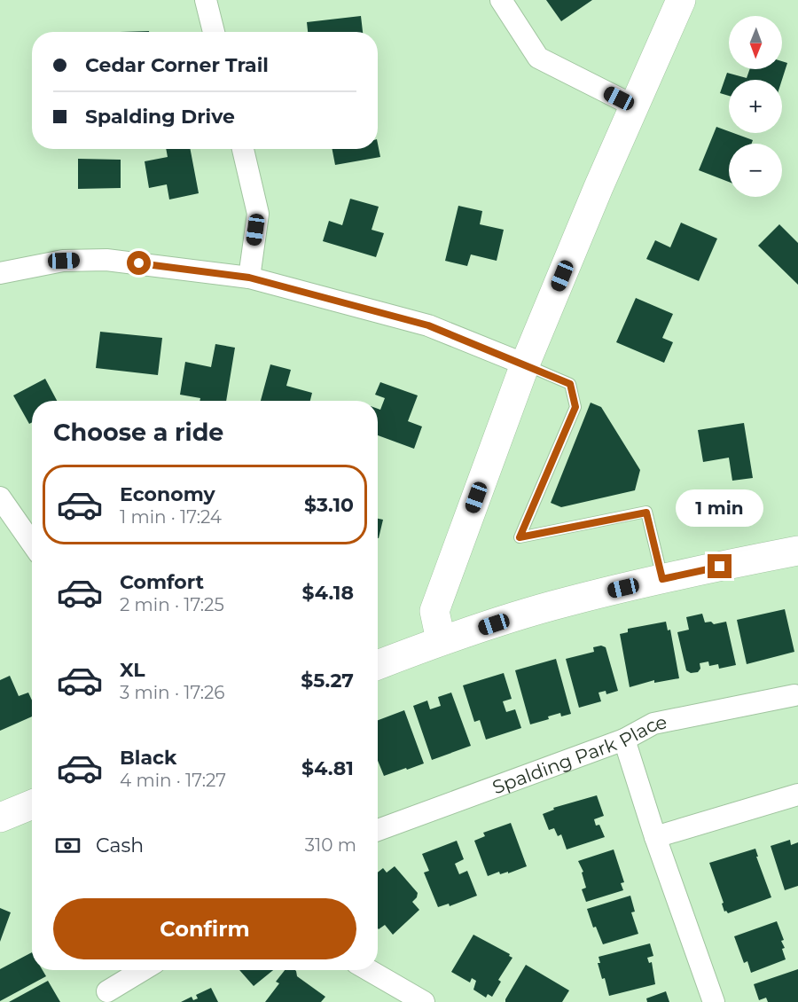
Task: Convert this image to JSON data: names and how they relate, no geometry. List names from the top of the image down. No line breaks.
{"streets":{"street":["Spalding Park Place"]},"north":"bottom","page":{"map_buttons":["+","−"],"banner":["Cedar Corner Trail","Spalding Drive"],"heading":"Choose a ride","list":[{"name":"Economy","note":"1 min · 17:24","value":"$3.10"},{"name":"Comfort","note":"2 min · 17:25","value":"$4.18"},{"name":"XL","note":"3 min · 17:26","value":"$5.27"},{"name":"Black","note":"4 min · 17:27","value":"$4.81"}],"bubble":"1 min","pay":["Cash","310 m"],"buttons":"Confirm"}}
